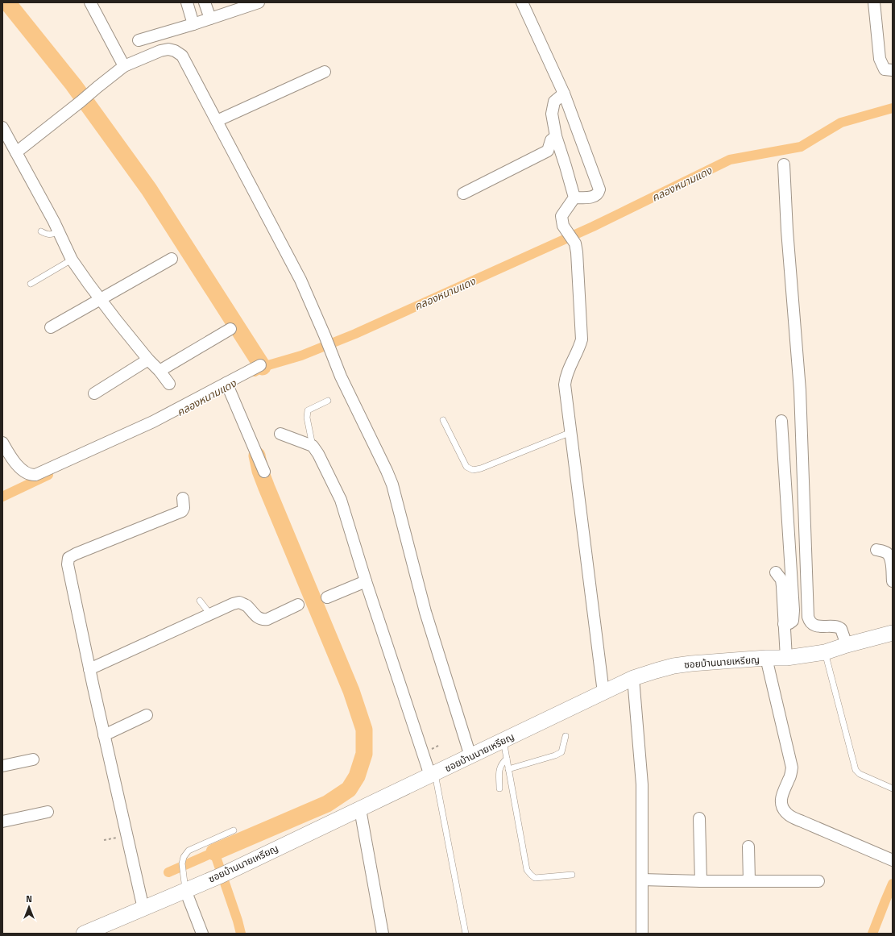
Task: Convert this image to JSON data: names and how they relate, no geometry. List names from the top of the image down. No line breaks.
{"streets":{"street":["ซอยบ้านนายเหรียญ"]},"water":["คลองหนามแดง"],"north":"top"}
